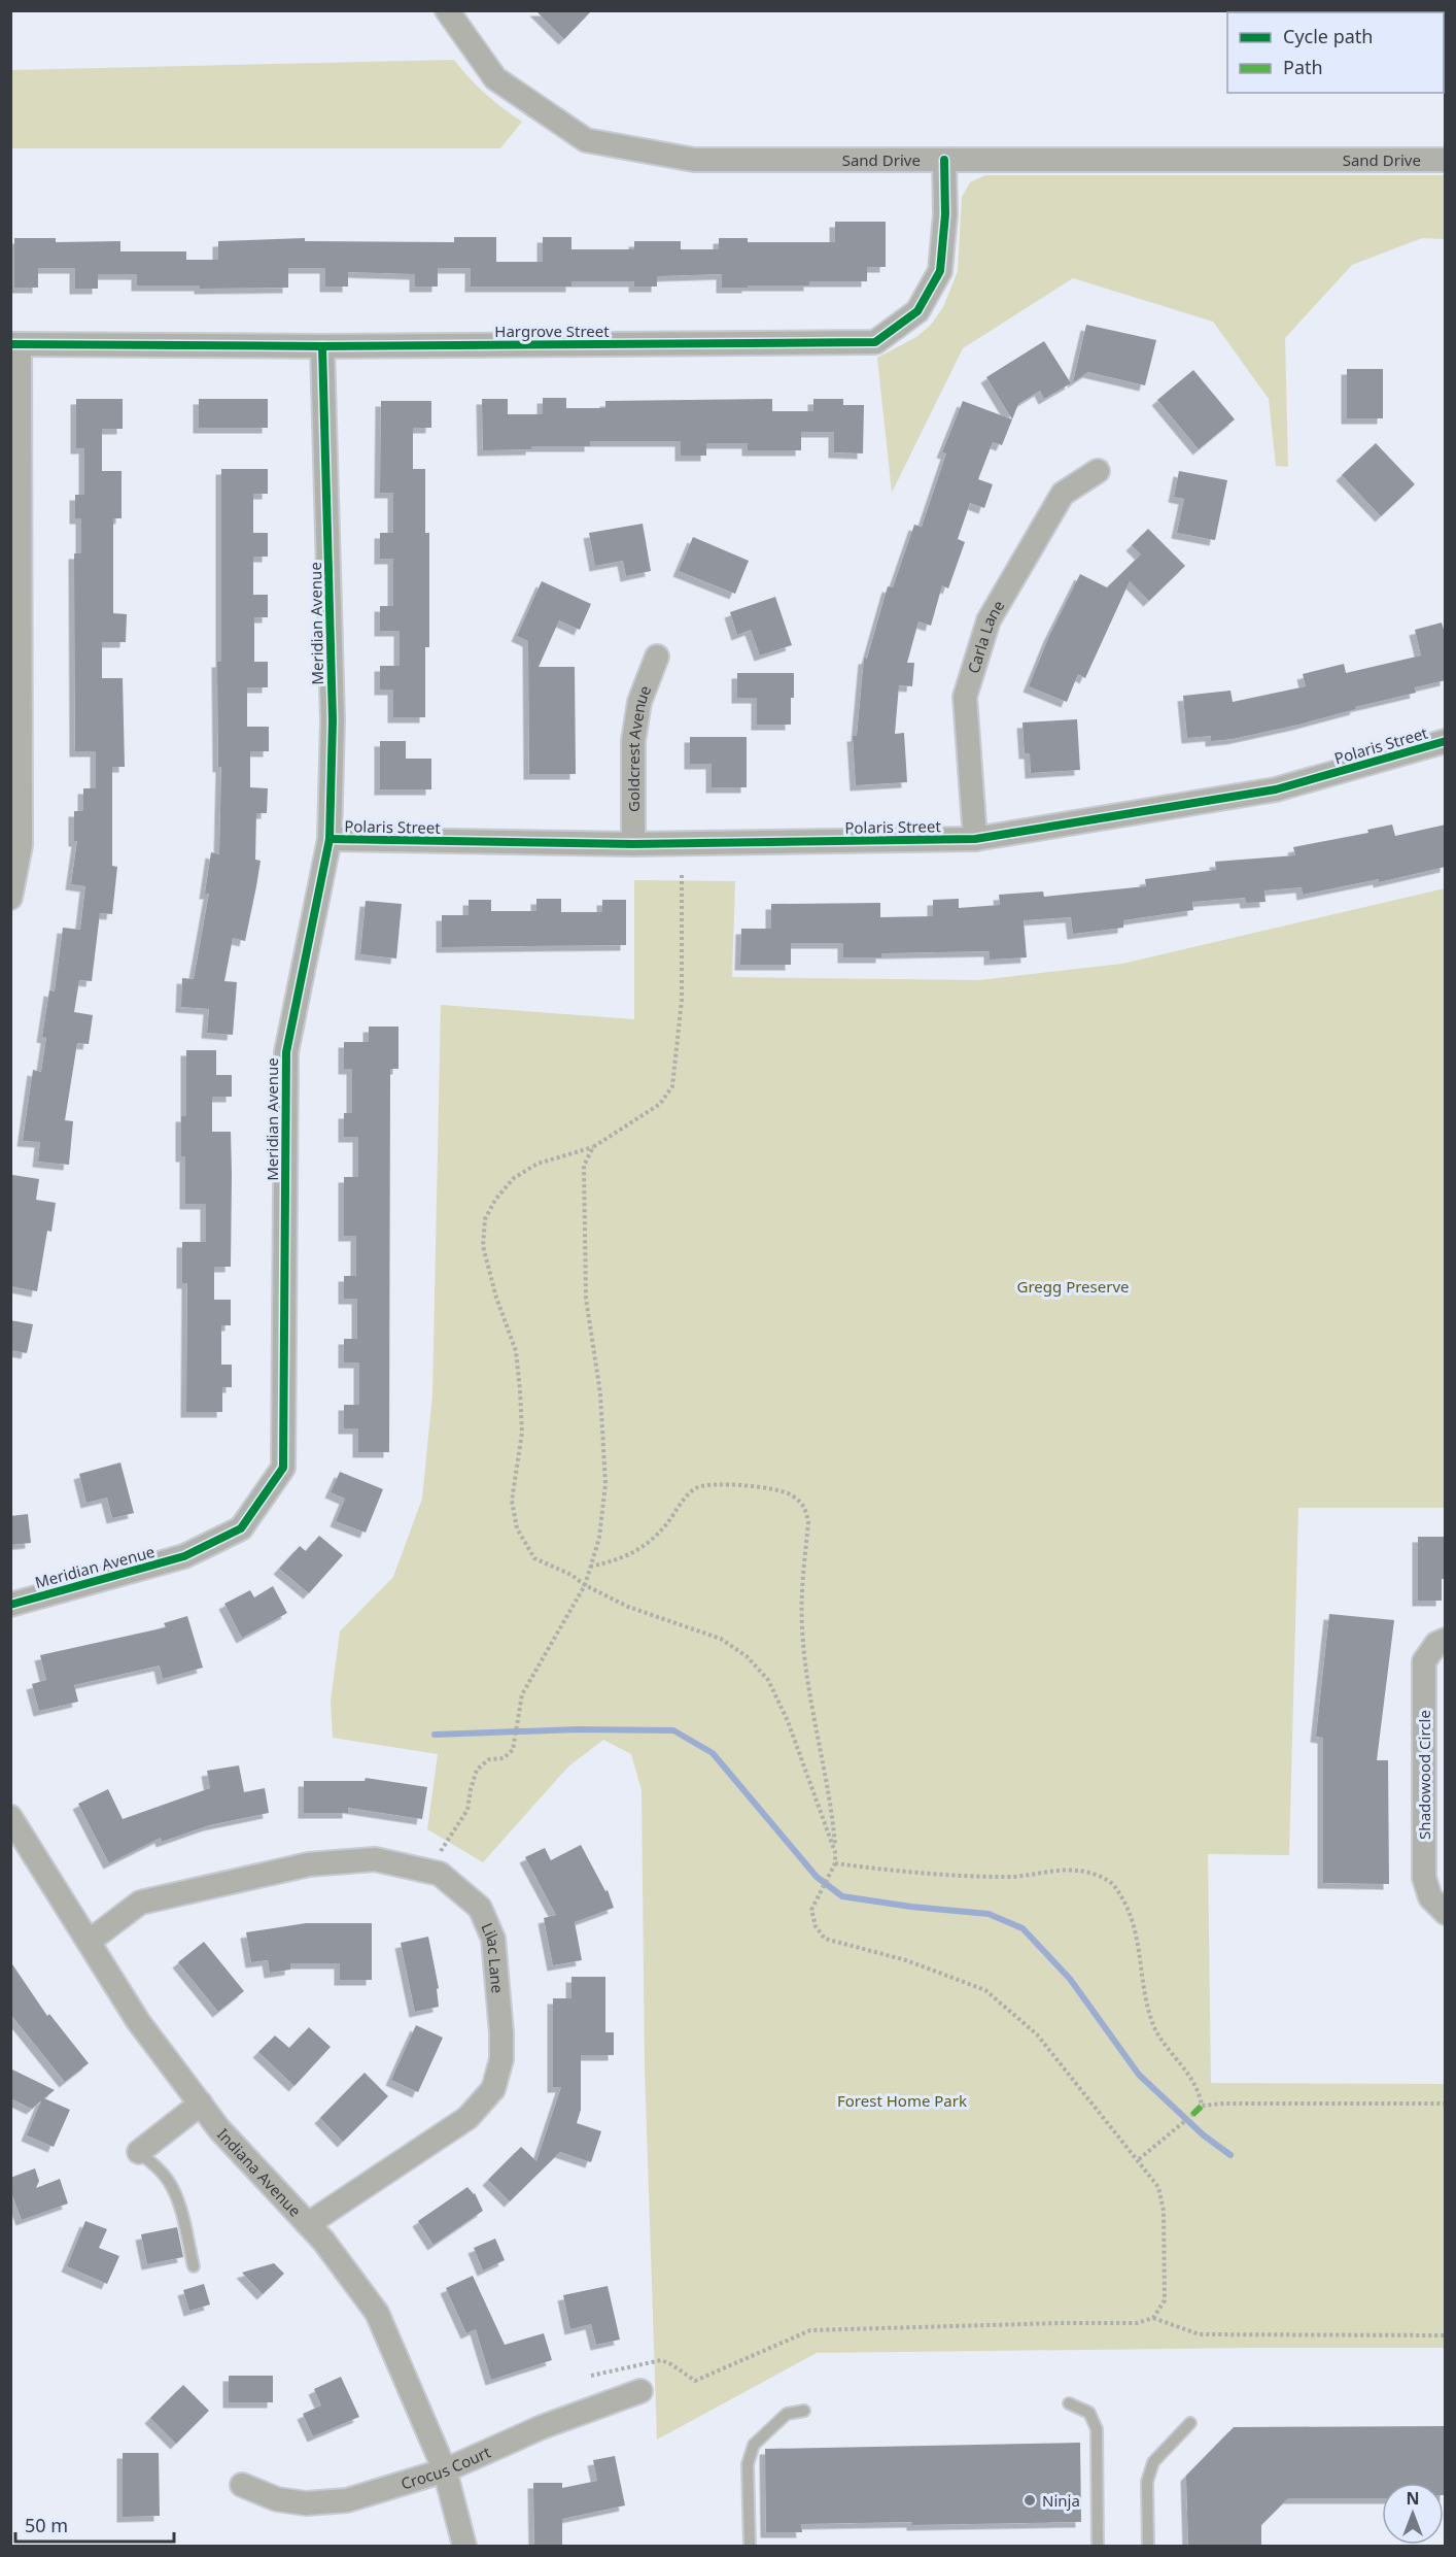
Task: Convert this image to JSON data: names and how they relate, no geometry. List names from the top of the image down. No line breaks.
{"streets":{"street":["Sand Drive","Hargrove Street","Meridian Avenue","Carla Lane","Polaris Street","Goldcrest Avenue","Shadowood Circle","Lilac Lane","Indiana Avenue","Crocus Court"]},"crossings":[["Sand Drive","Hargrove Street"],["Hargrove Street","Meridian Avenue"],["Meridian Avenue","Polaris Street"],["Carla Lane","Polaris Street"],["Polaris Street","Goldcrest Avenue"],["Lilac Lane","Indiana Avenue"],["Indiana Avenue","Crocus Court"]],"parks":["Gregg Preserve","Forest Home Park"],"places":["Ninja"],"legend":["Cycle path","Path"],"scale_bar":"50 m","north":"top"}
